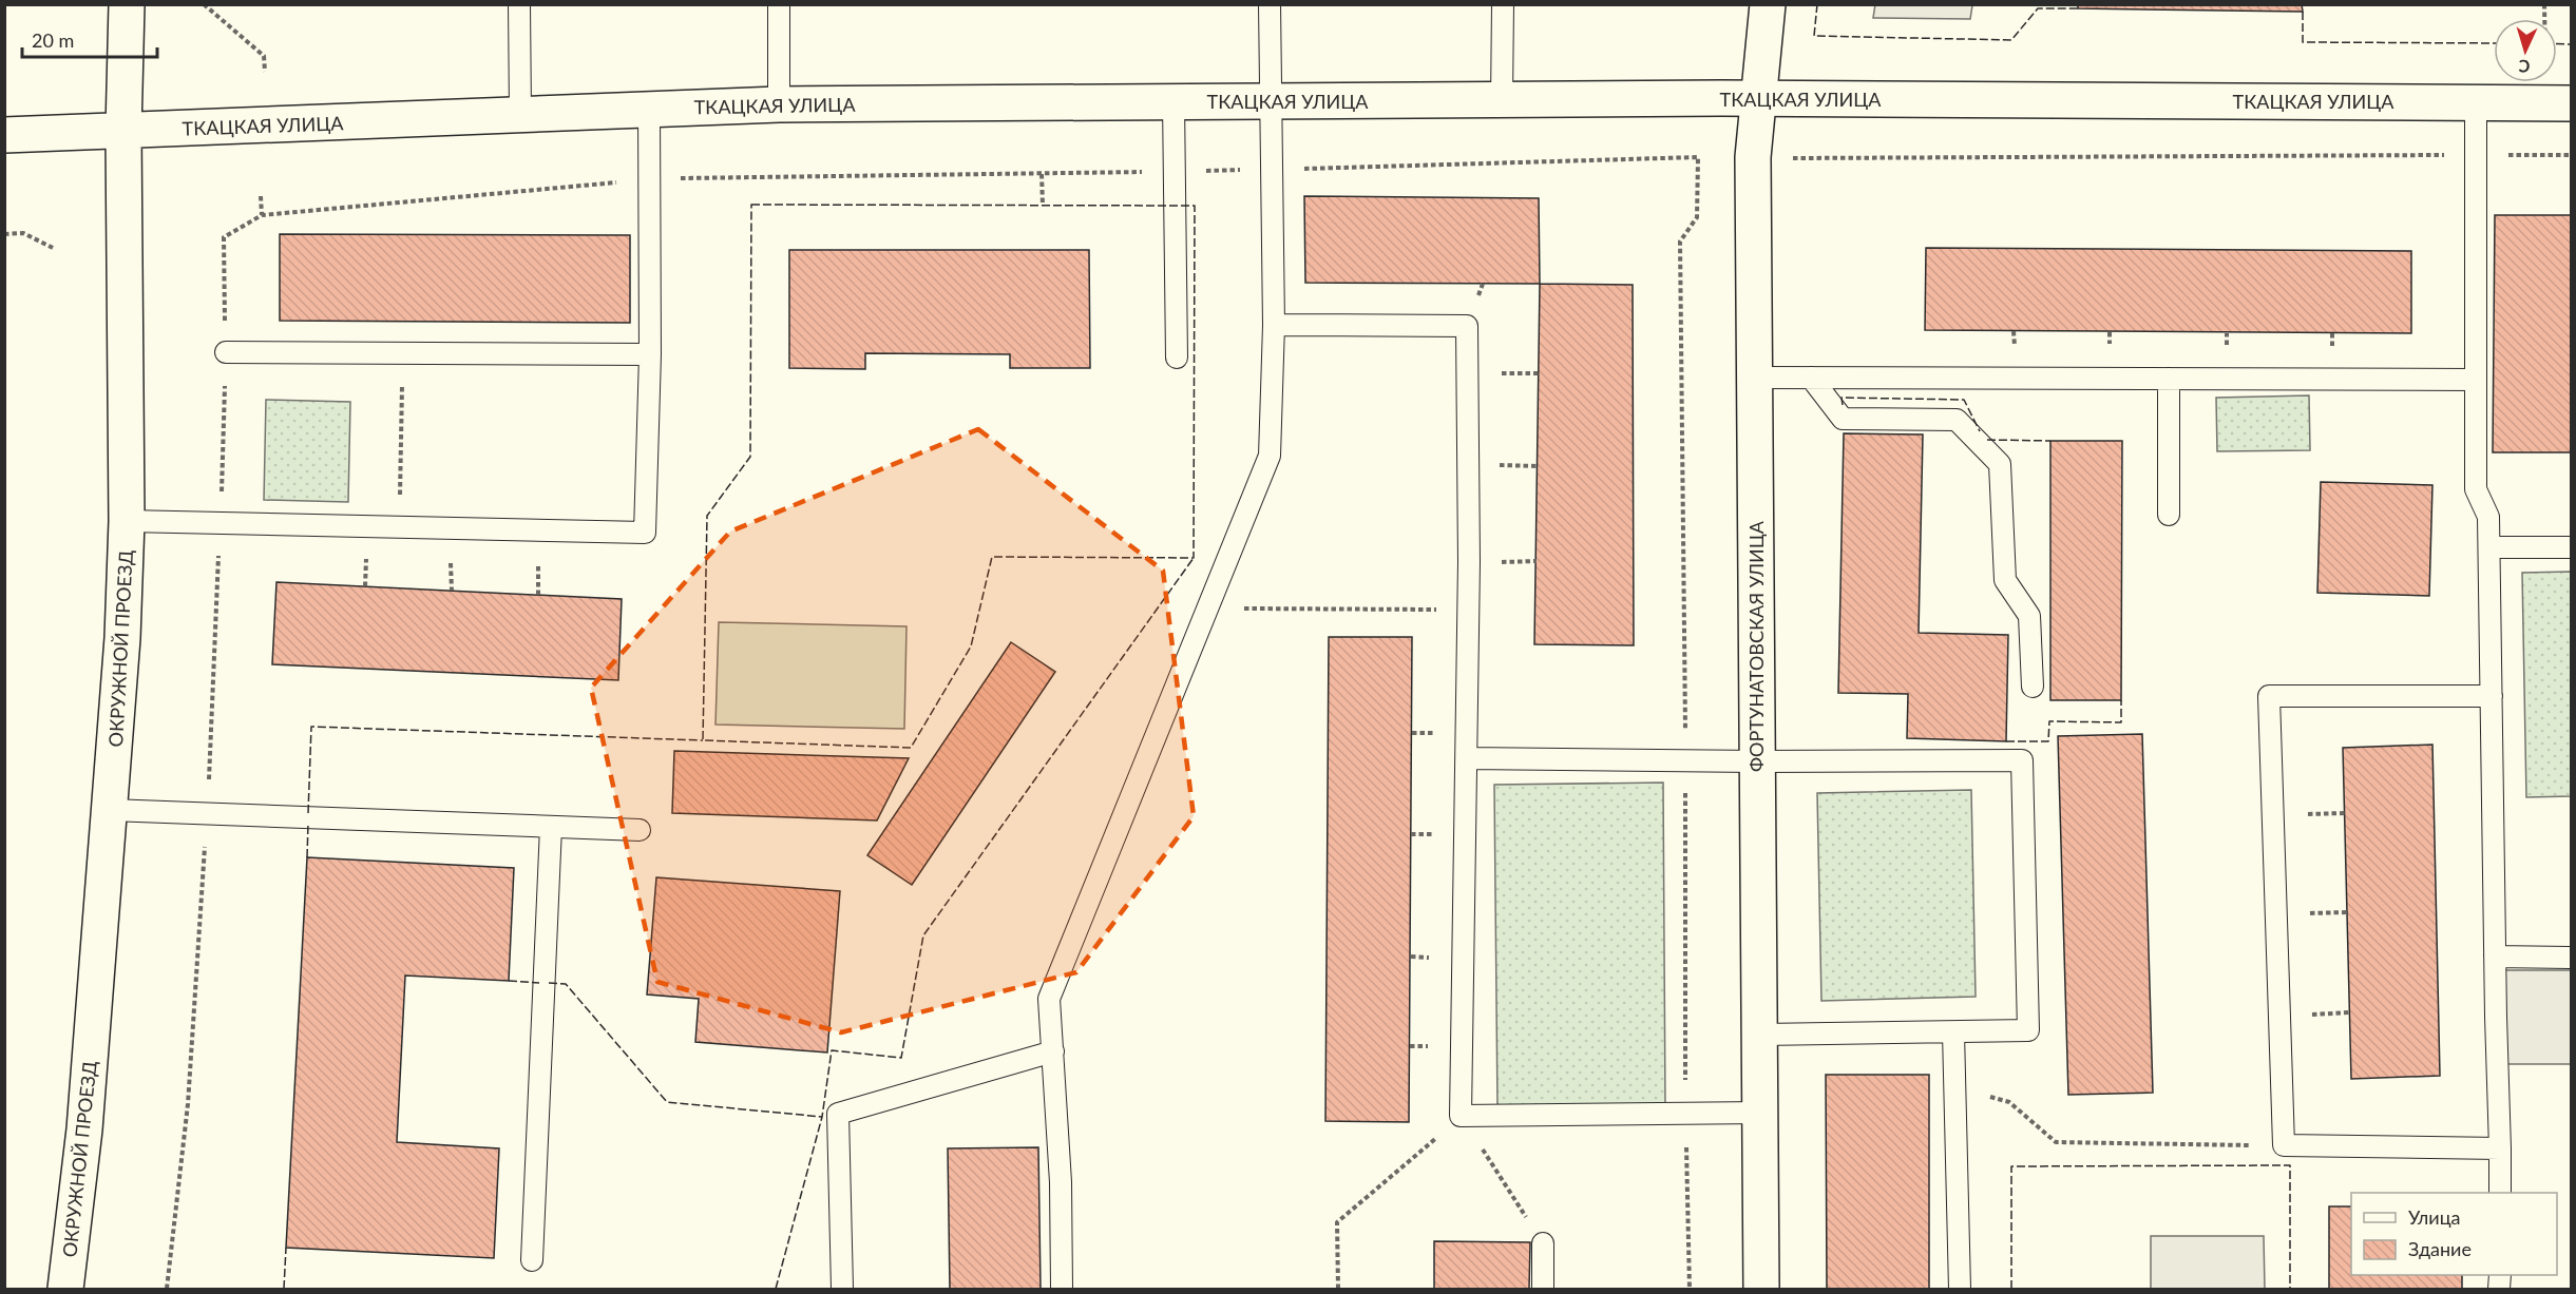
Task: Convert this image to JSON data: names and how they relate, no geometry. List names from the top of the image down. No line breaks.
{"streets":{"street":["ТКАЦКАЯ УЛИЦА","ФОРТУНАТОВСКАЯ УЛИЦА","ОКРУЖНОЙ ПРОЕЗД"]},"crossings":[["ТКАЦКАЯ УЛИЦА","ФОРТУНАТОВСКАЯ УЛИЦА"],["ТКАЦКАЯ УЛИЦА","ОКРУЖНОЙ ПРОЕЗД"]],"legend":["Улица","Здание"],"scale_bar":"20 m","north":"bottom"}
